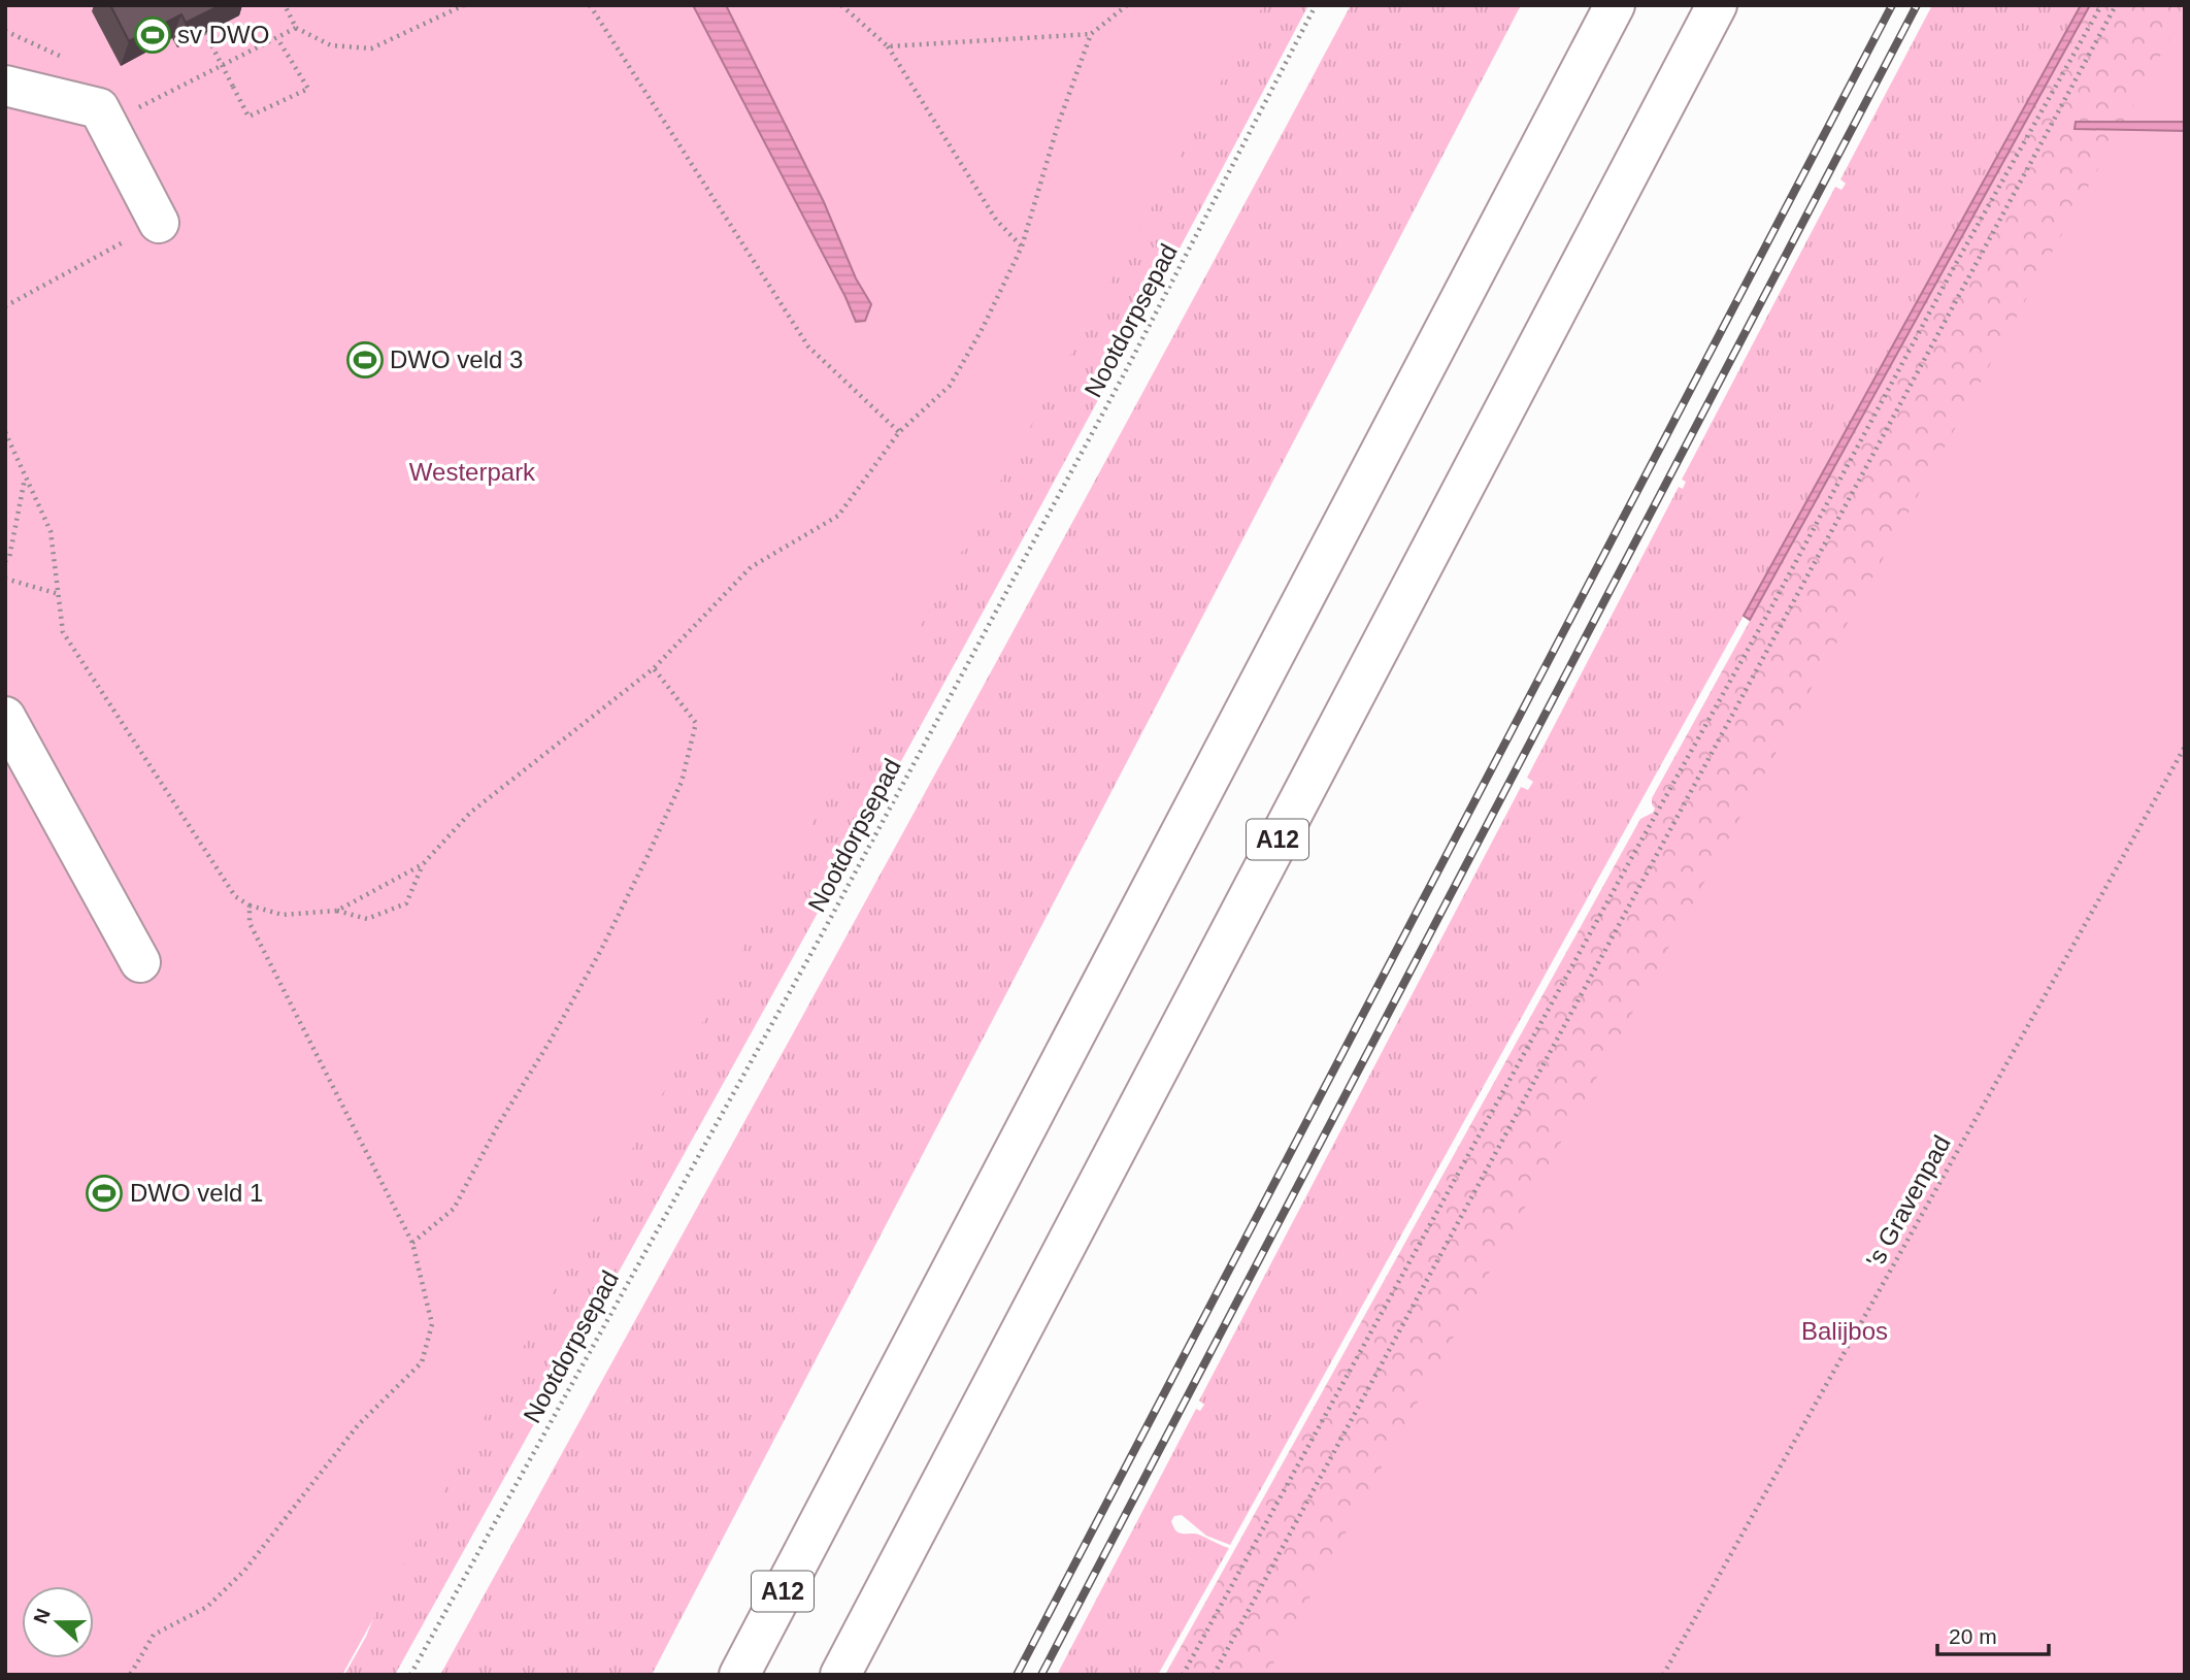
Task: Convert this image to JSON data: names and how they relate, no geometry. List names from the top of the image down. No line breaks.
{"streets":{"main road":["A12"],"path":["Nootdorpsepad","'s Gravenpad"]},"parks":["Westerpark","Balijbos"],"places":{"sports":["sv DWO","DWO veld 3","DWO veld 1"]},"scale_bar":"20 m","north":"left"}
